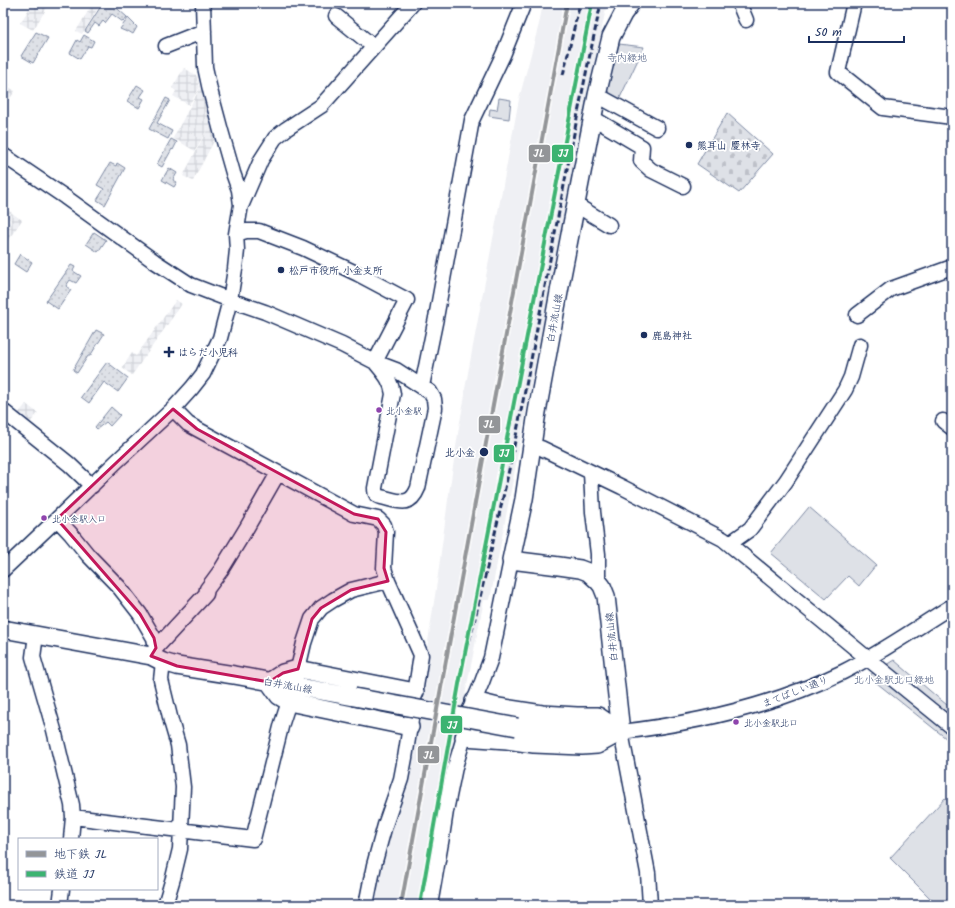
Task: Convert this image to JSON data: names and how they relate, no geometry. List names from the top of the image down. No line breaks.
{"streets":{"main road":["白井流山線"],"street":["まてばしい通り"]},"crossings":[["白井流山線","まてばしい通り"]],"parks":["寺内緑地","北小金駅北口緑地"],"places":{"other":["熊耳山 慶林寺","松戸市役所 小金支所","鹿島神社","北小金駅","北小金","北小金駅入口","北小金駅北口"],"health":["はらだ小児科"]},"lines":["metro line JL","rail line JJ"],"legend":["地下鉄 JL","鉄道 JJ"],"scale_bar":"50 m"}
